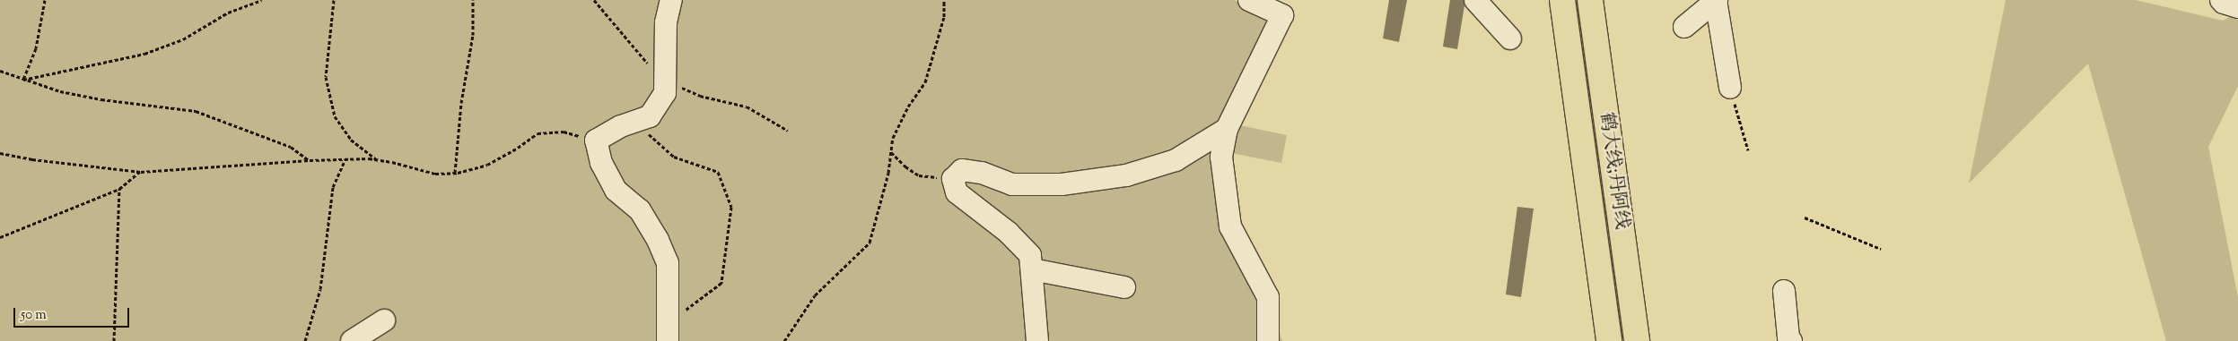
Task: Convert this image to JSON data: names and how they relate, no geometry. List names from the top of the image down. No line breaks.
{"streets":{"highway":["鹤大线;丹阿线"]},"scale_bar":"50 m"}
